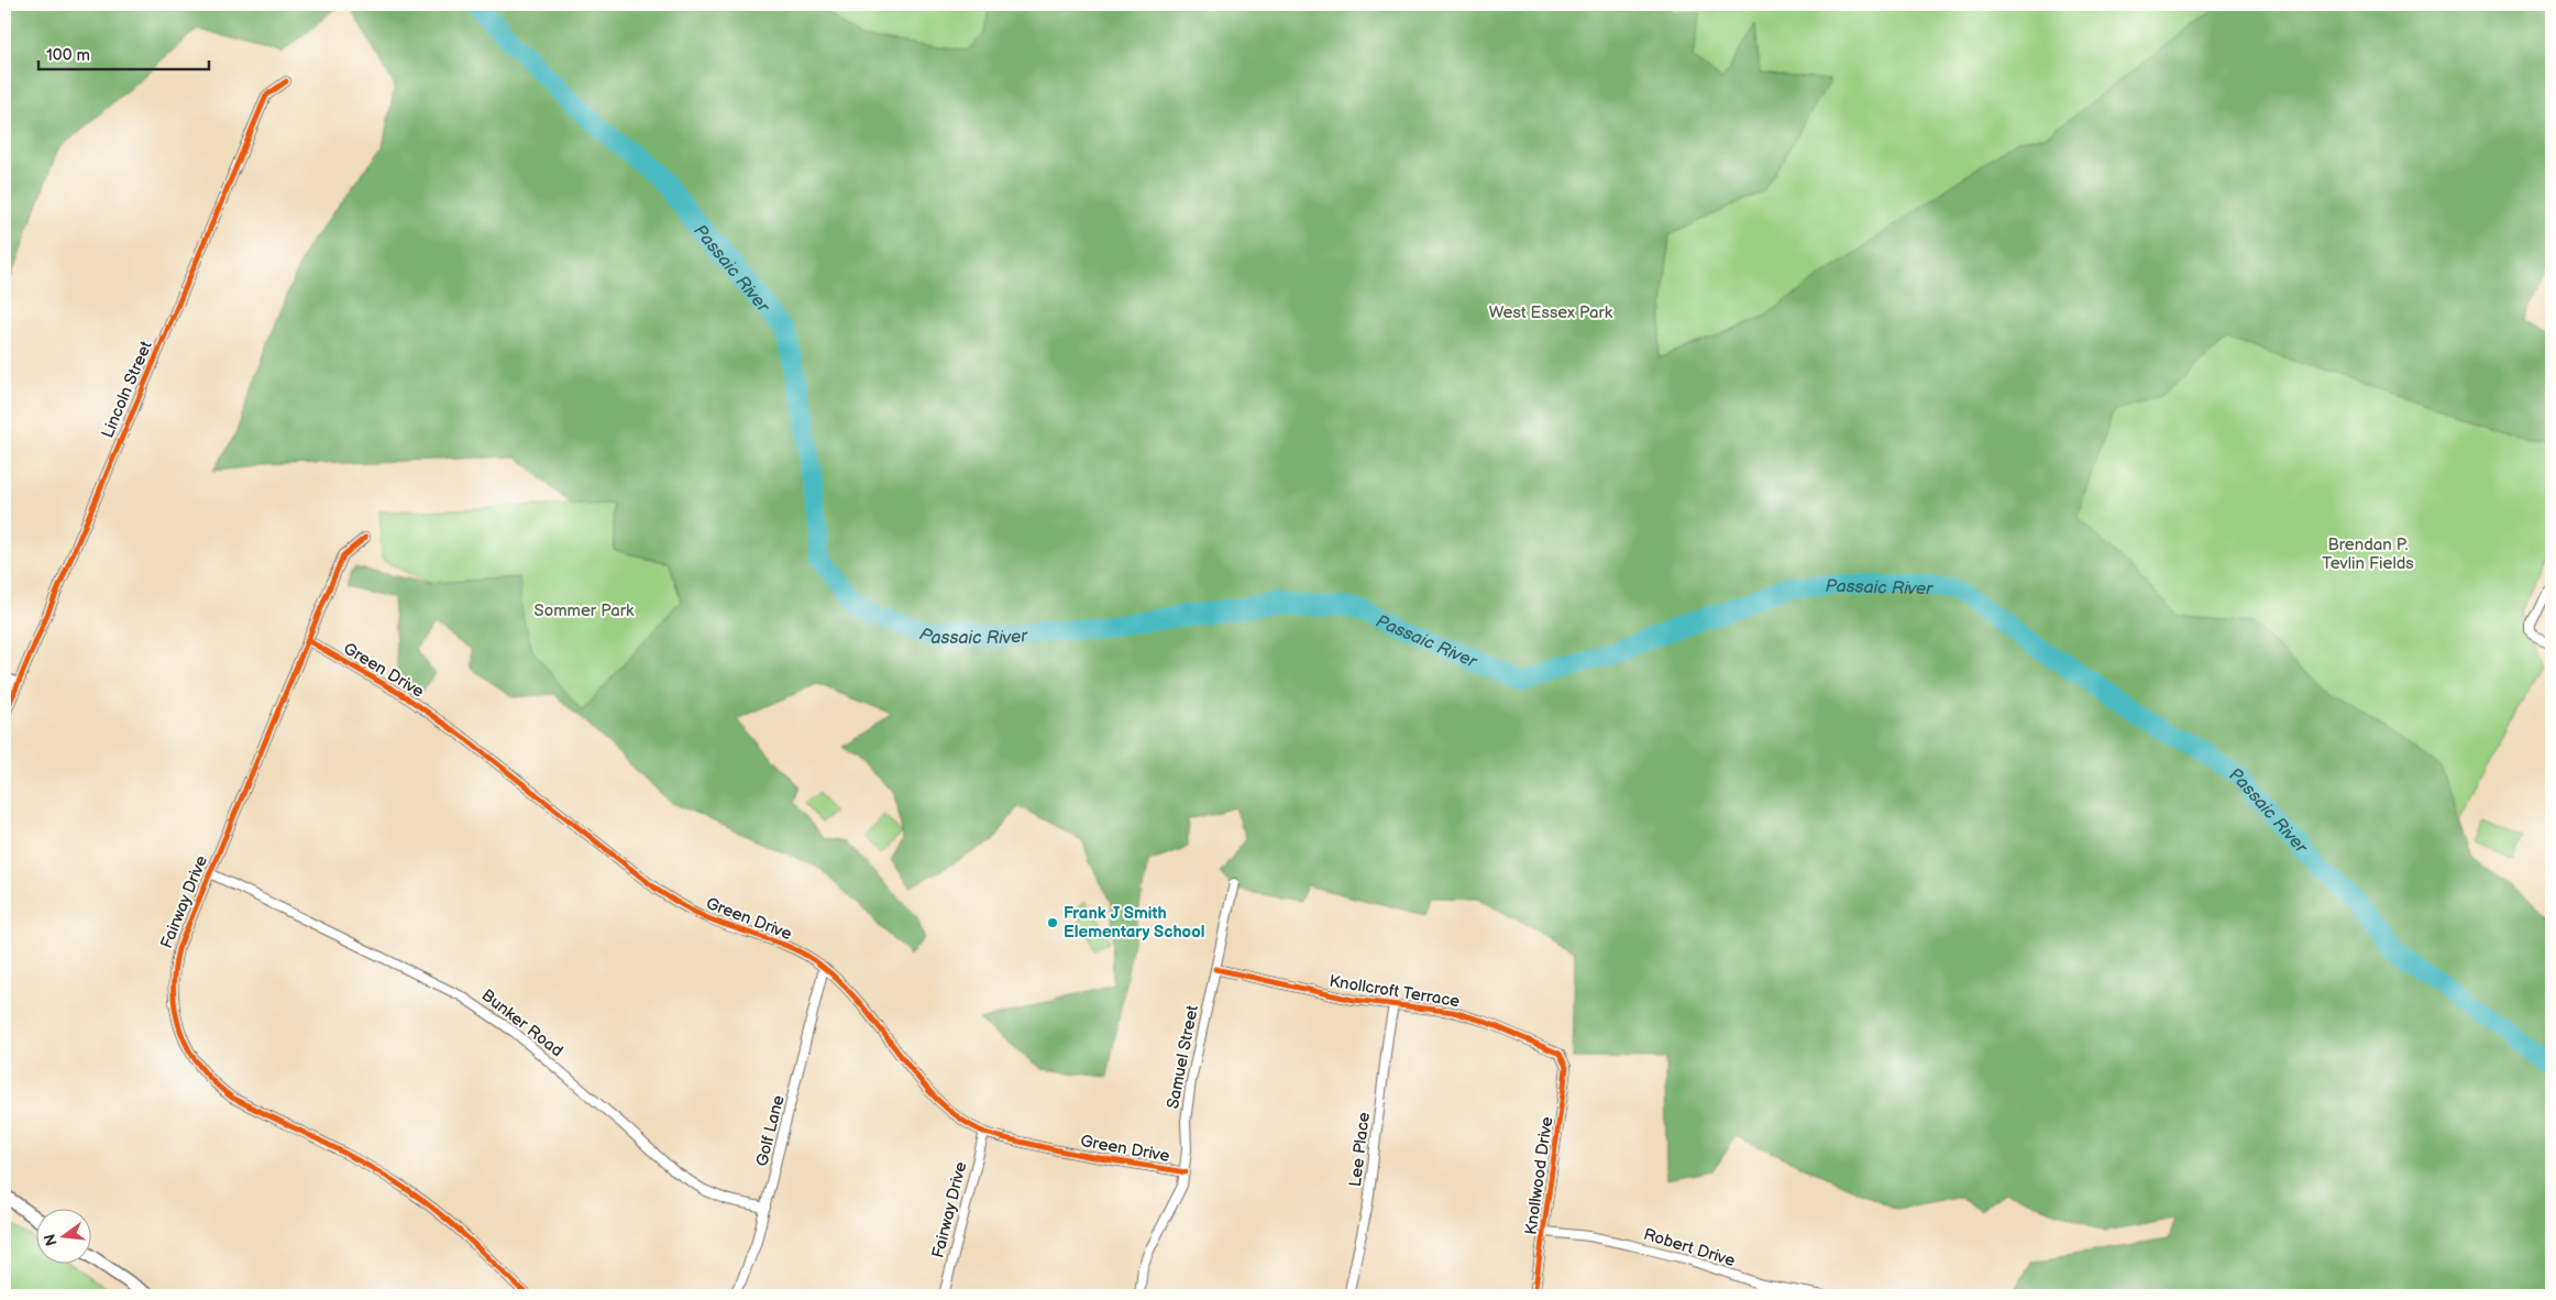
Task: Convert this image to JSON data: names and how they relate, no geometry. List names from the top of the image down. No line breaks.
{"streets":{"street":["Lincoln Street","Green Drive","Fairway Drive","Knollcroft Terrace","Bunker Road","Samuel Street","Golf Lane","Lee Place","Knollwood Drive","Robert Drive"]},"crossings":[["Green Drive","Fairway Drive"],["Green Drive","Samuel Street"],["Green Drive","Golf Lane"],["Fairway Drive","Bunker Road"],["Knollcroft Terrace","Samuel Street"],["Knollcroft Terrace","Lee Place"],["Knollcroft Terrace","Knollwood Drive"],["Bunker Road","Golf Lane"],["Knollwood Drive","Robert Drive"]],"water":["Passaic River"],"parks":["West Essex Park","Brendan P. Tevlin Fields","Sommer Park"],"places":["Frank J Smith Elementary School"],"scale_bar":"100 m","north":"left"}
